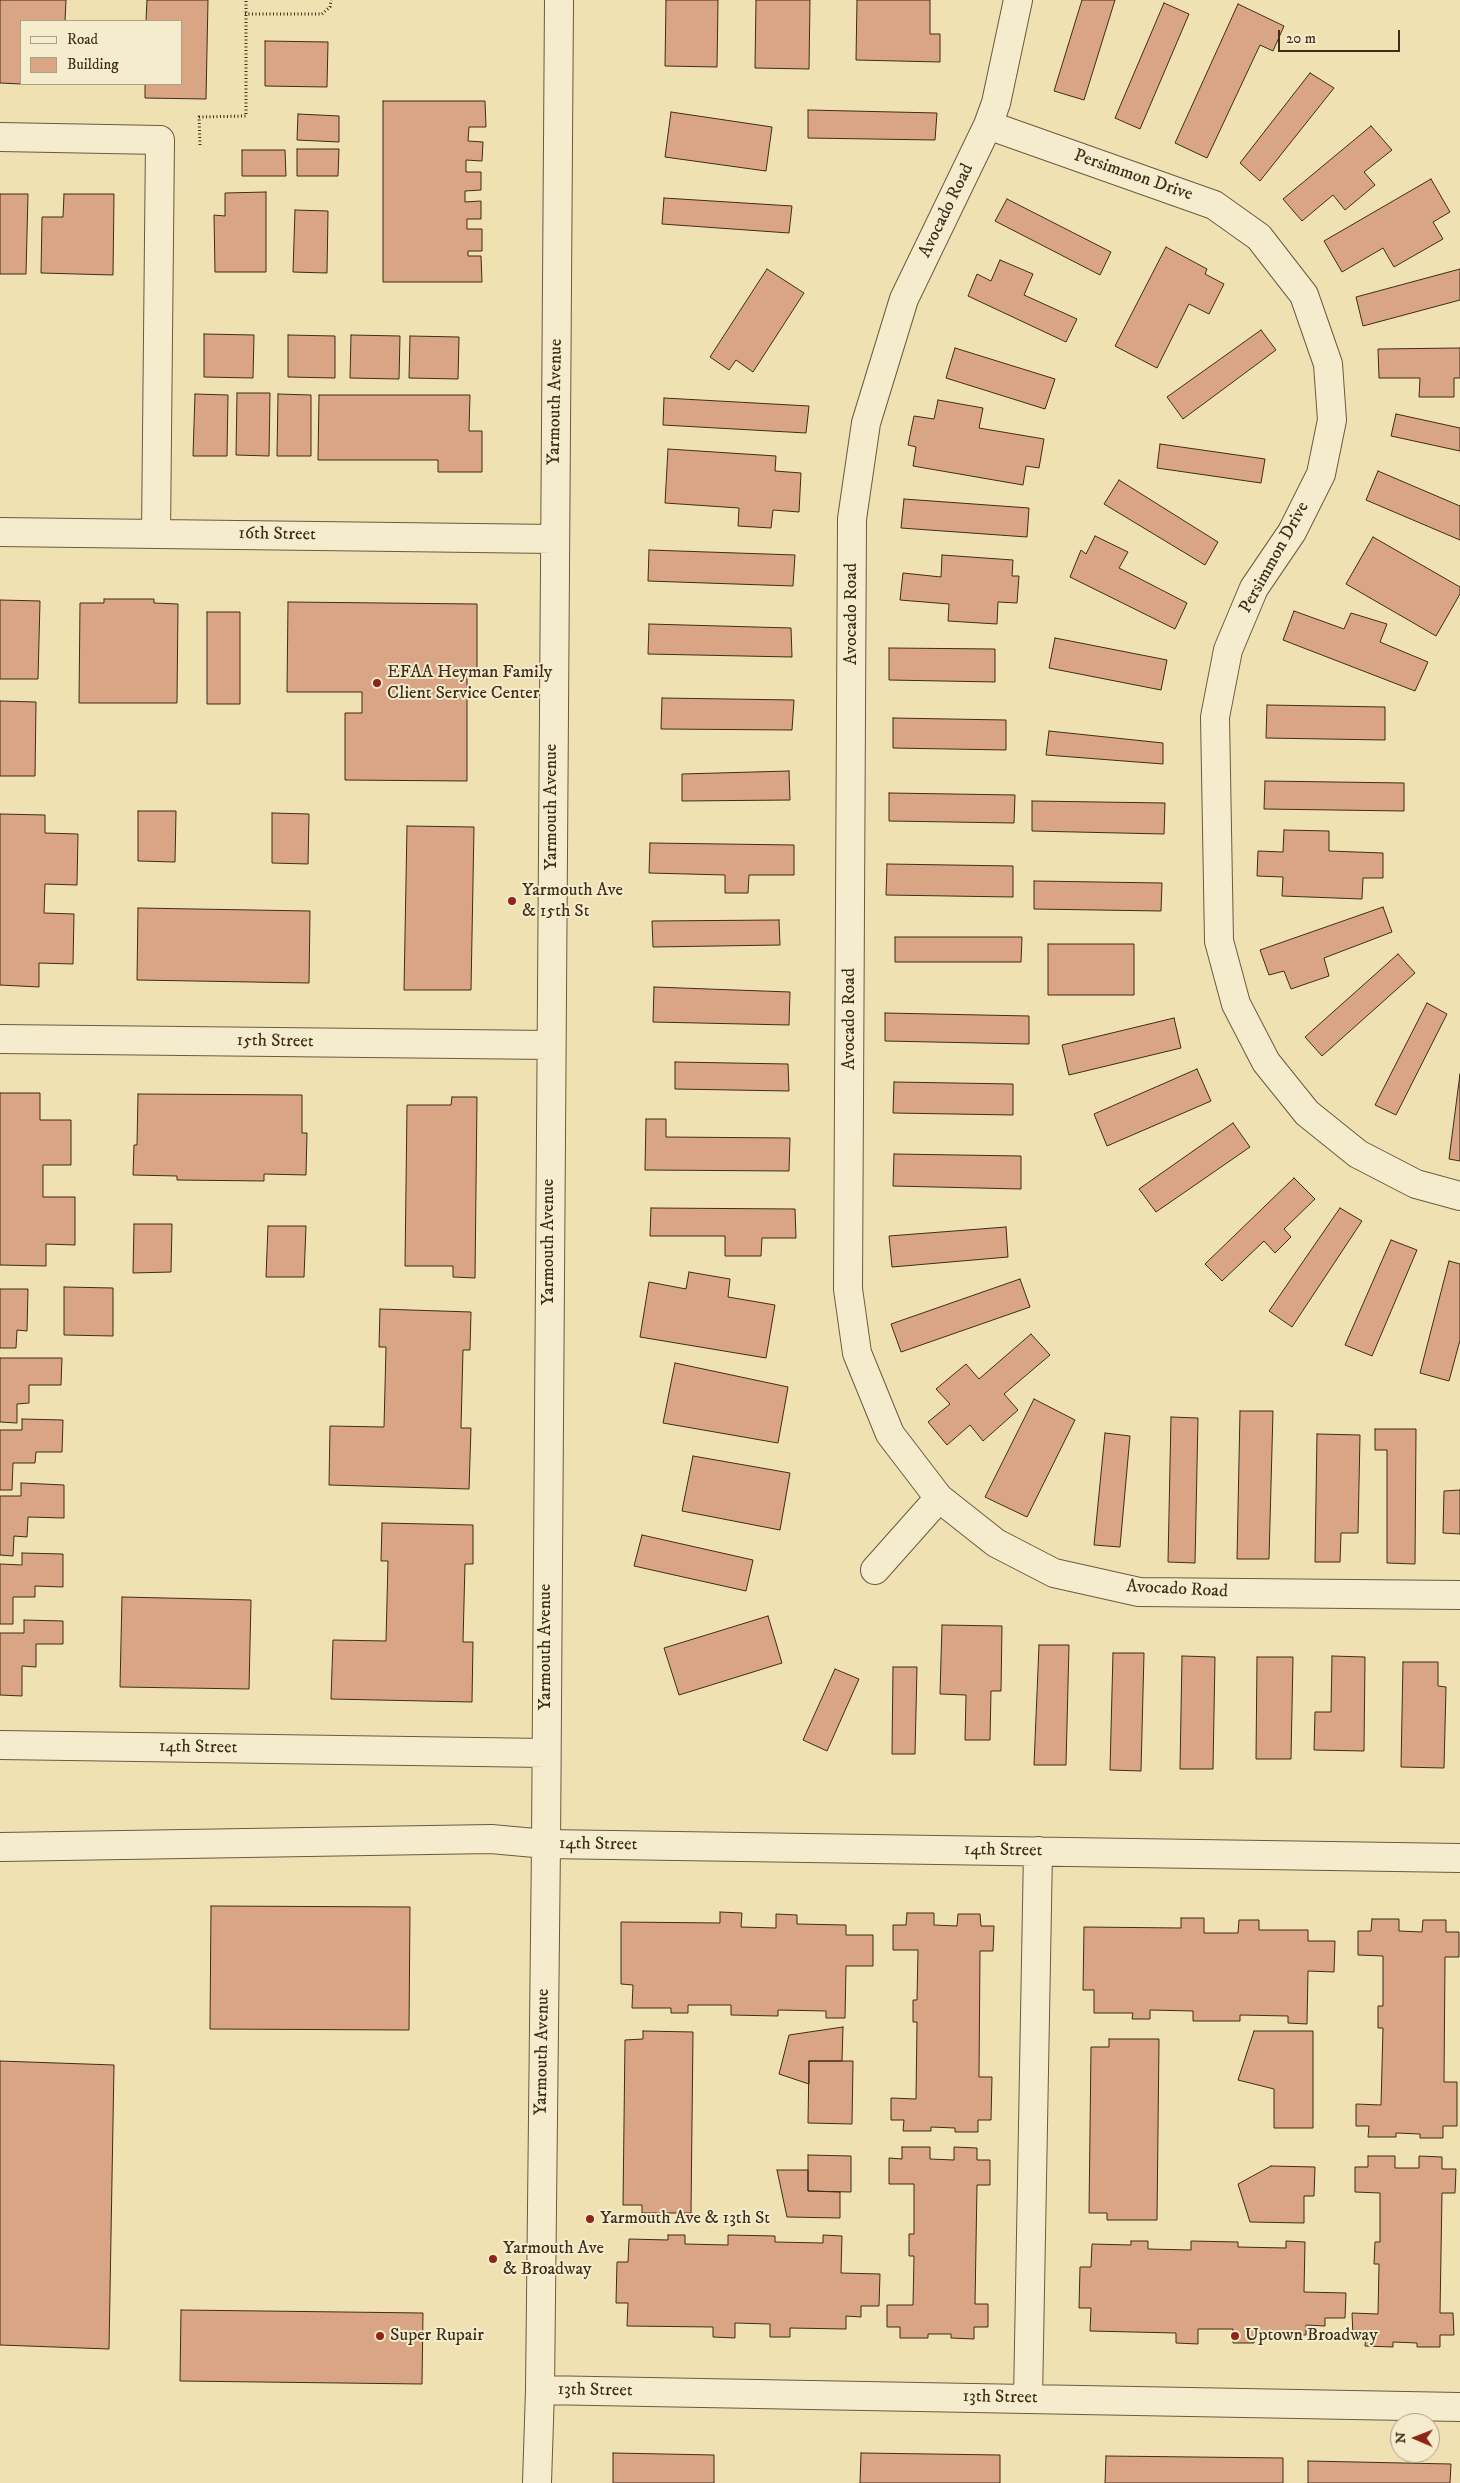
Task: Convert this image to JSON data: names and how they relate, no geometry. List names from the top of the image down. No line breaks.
{"streets":{"street":["Persimmon Drive","Avocado Road","Yarmouth Avenue","16th Street","15th Street","14th Street","13th Street"]},"crossings":[["Persimmon Drive","Avocado Road"],["Yarmouth Avenue","16th Street"],["Yarmouth Avenue","15th Street"],["Yarmouth Avenue","14th Street"],["Yarmouth Avenue","13th Street"]],"places":["EFAA Heyman Family Client Service Center","Yarmouth Ave & 15th St","Yarmouth Ave & 13th St","Yarmouth Ave & Broadway","Super Rupair","Uptown Broadway"],"legend":["Road","Building"],"scale_bar":"20 m","north":"left"}
